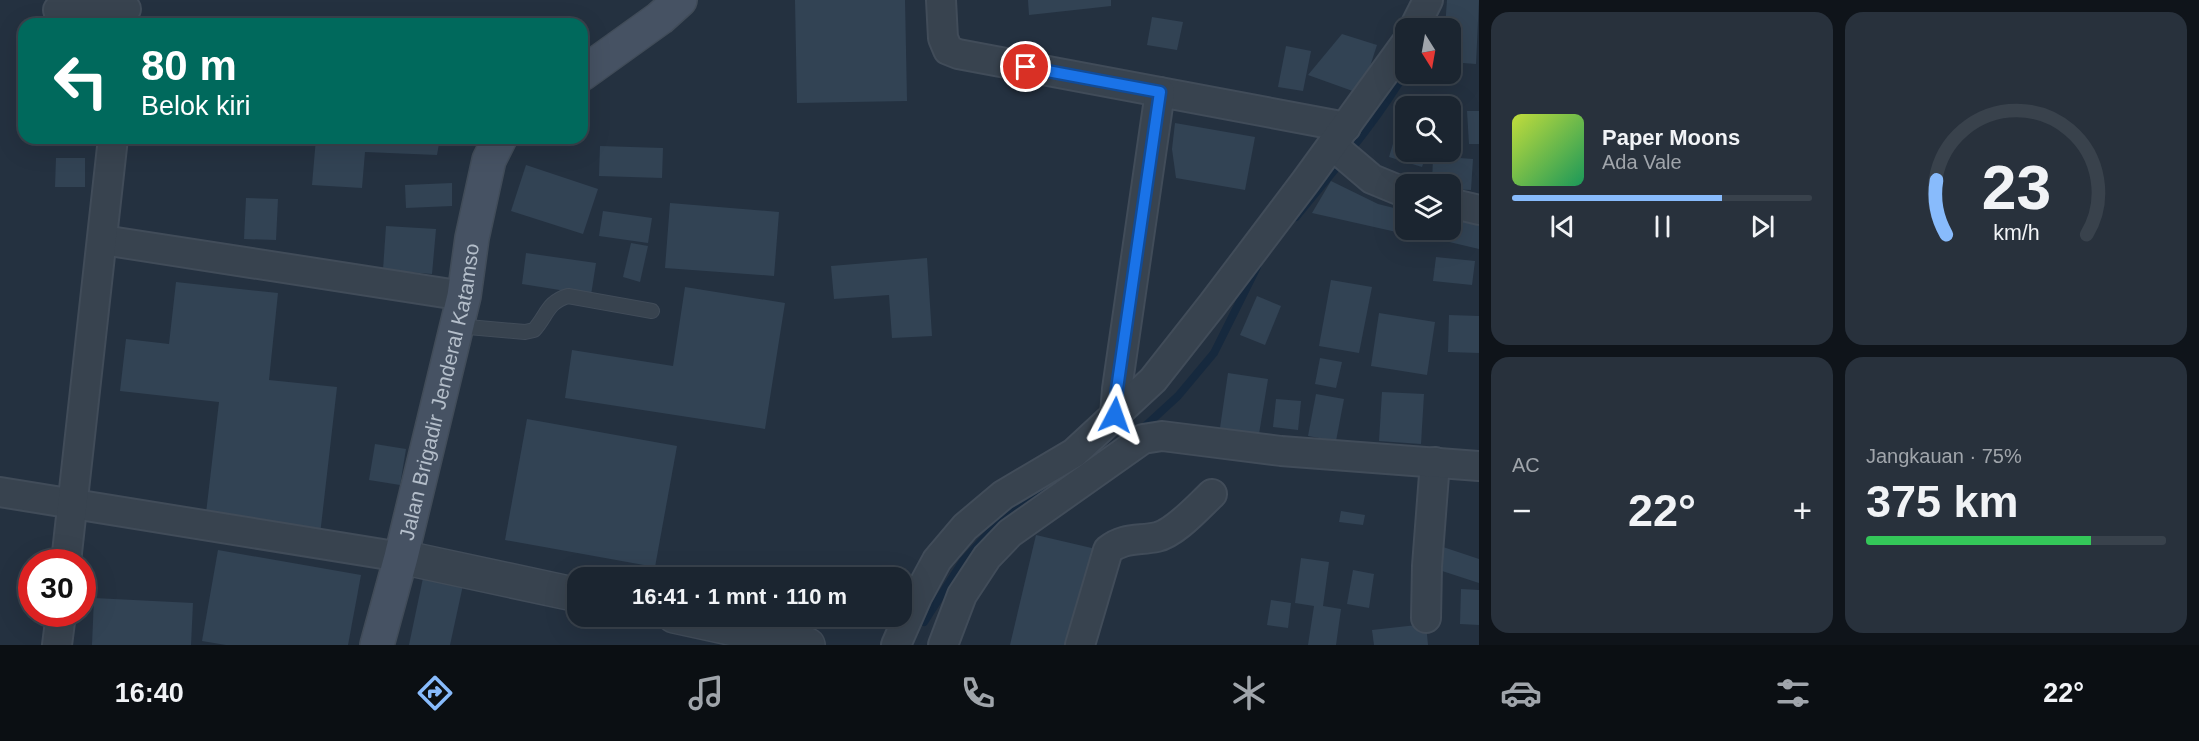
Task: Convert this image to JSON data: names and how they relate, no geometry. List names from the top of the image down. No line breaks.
{"streets":{"main road":["Jalan Brigadir Jenderal Katamso"]},"north":"bottom","page":{"turn":["80 m","Belok kiri"],"song":["Paper Moons","Ada Vale"],"tile":["AC",["Jangkauan · 75%","375 km"]],"heat":["−","22°","+"],"limit":"30","trip":"16:41 · 1 mnt · 110 m","tabs":["16:40","22°"],"gauge":["23","km/h"]}}
